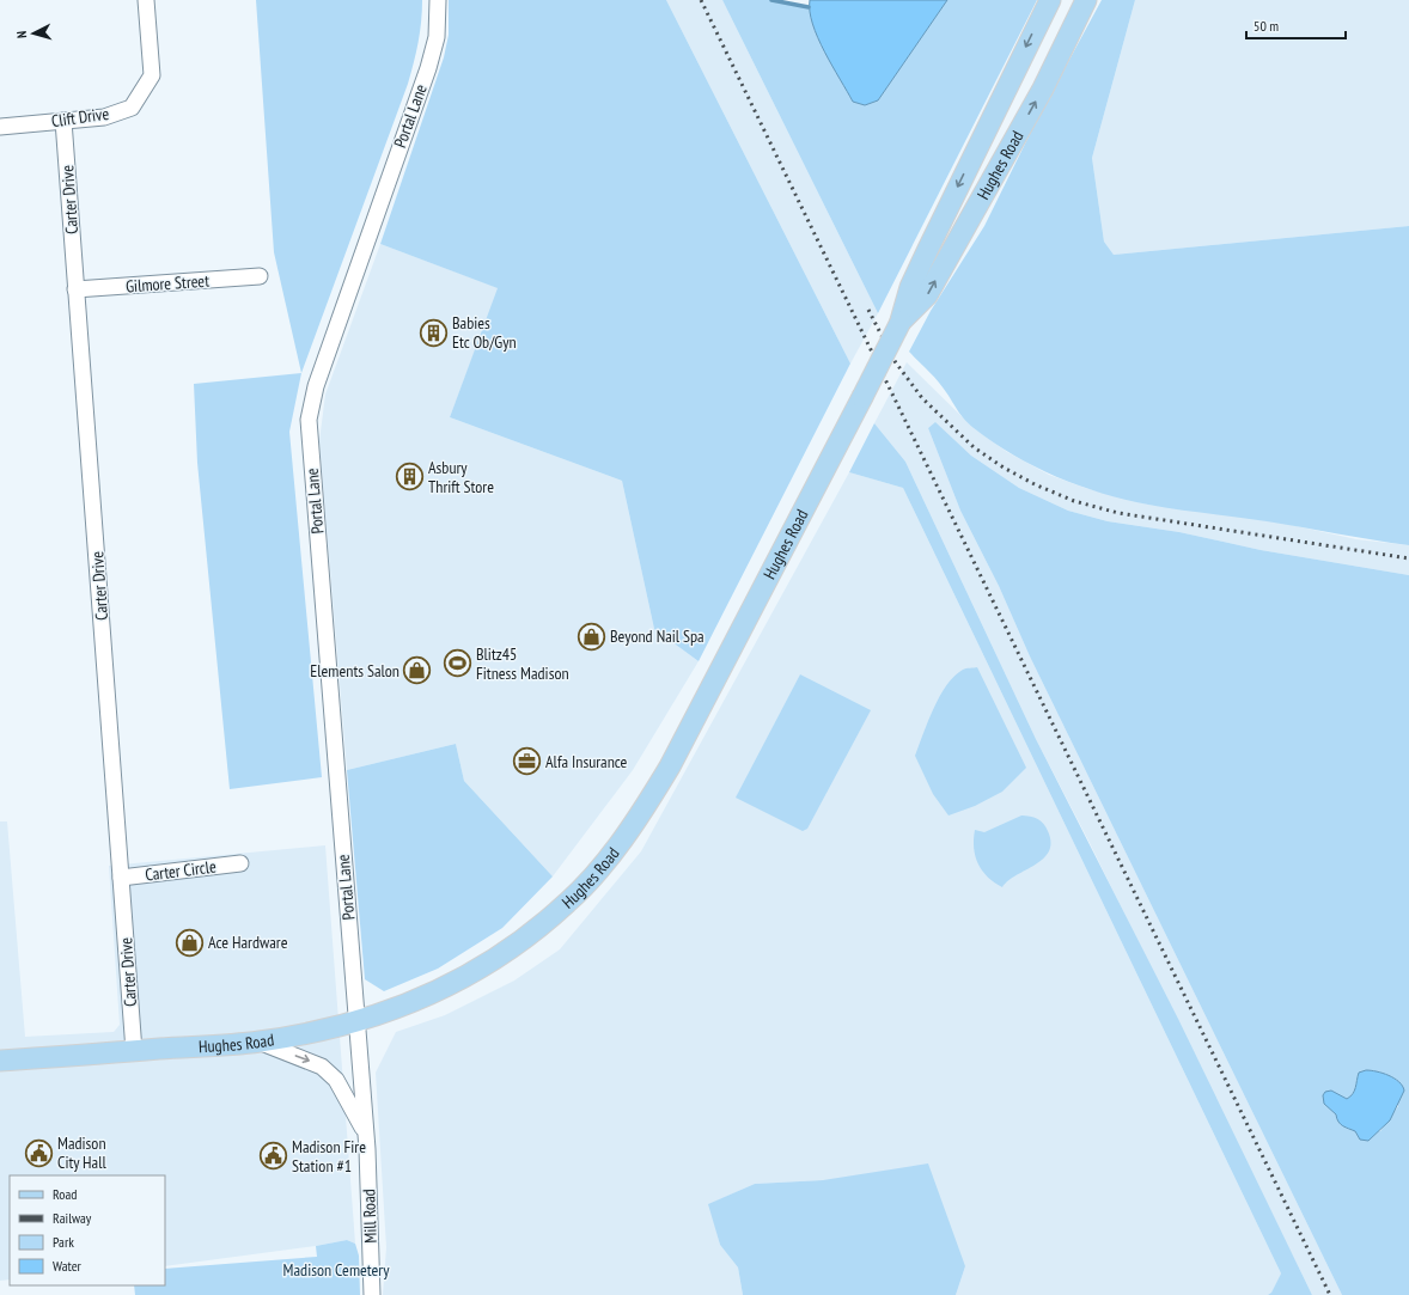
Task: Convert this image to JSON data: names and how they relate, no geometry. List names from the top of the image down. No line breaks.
{"streets":{"main road":["Hughes Road"],"street":["Portal Lane","Clift Drive","Carter Drive","Gilmore Street","Carter Circle","Mill Road"]},"crossings":[["Portal Lane","Hughes Road"],["Portal Lane","Mill Road"],["Clift Drive","Carter Drive"],["Hughes Road","Carter Drive"],["Hughes Road","Mill Road"],["Carter Drive","Gilmore Street"],["Carter Drive","Carter Circle"]],"parks":["Madison Cemetery"],"places":{"building":["Babies Etc Ob/Gyn","Asbury Thrift Store"],"shop":["Beyond Nail Spa","Elements Salon","Ace Hardware"],"sports":["Blitz45 Fitness Madison"],"office":["Alfa Insurance"],"public building":["Madison City Hall","Madison Fire Station #1"]},"legend":["Road","Railway","Park","Water"],"scale_bar":"50 m","north":"left"}
